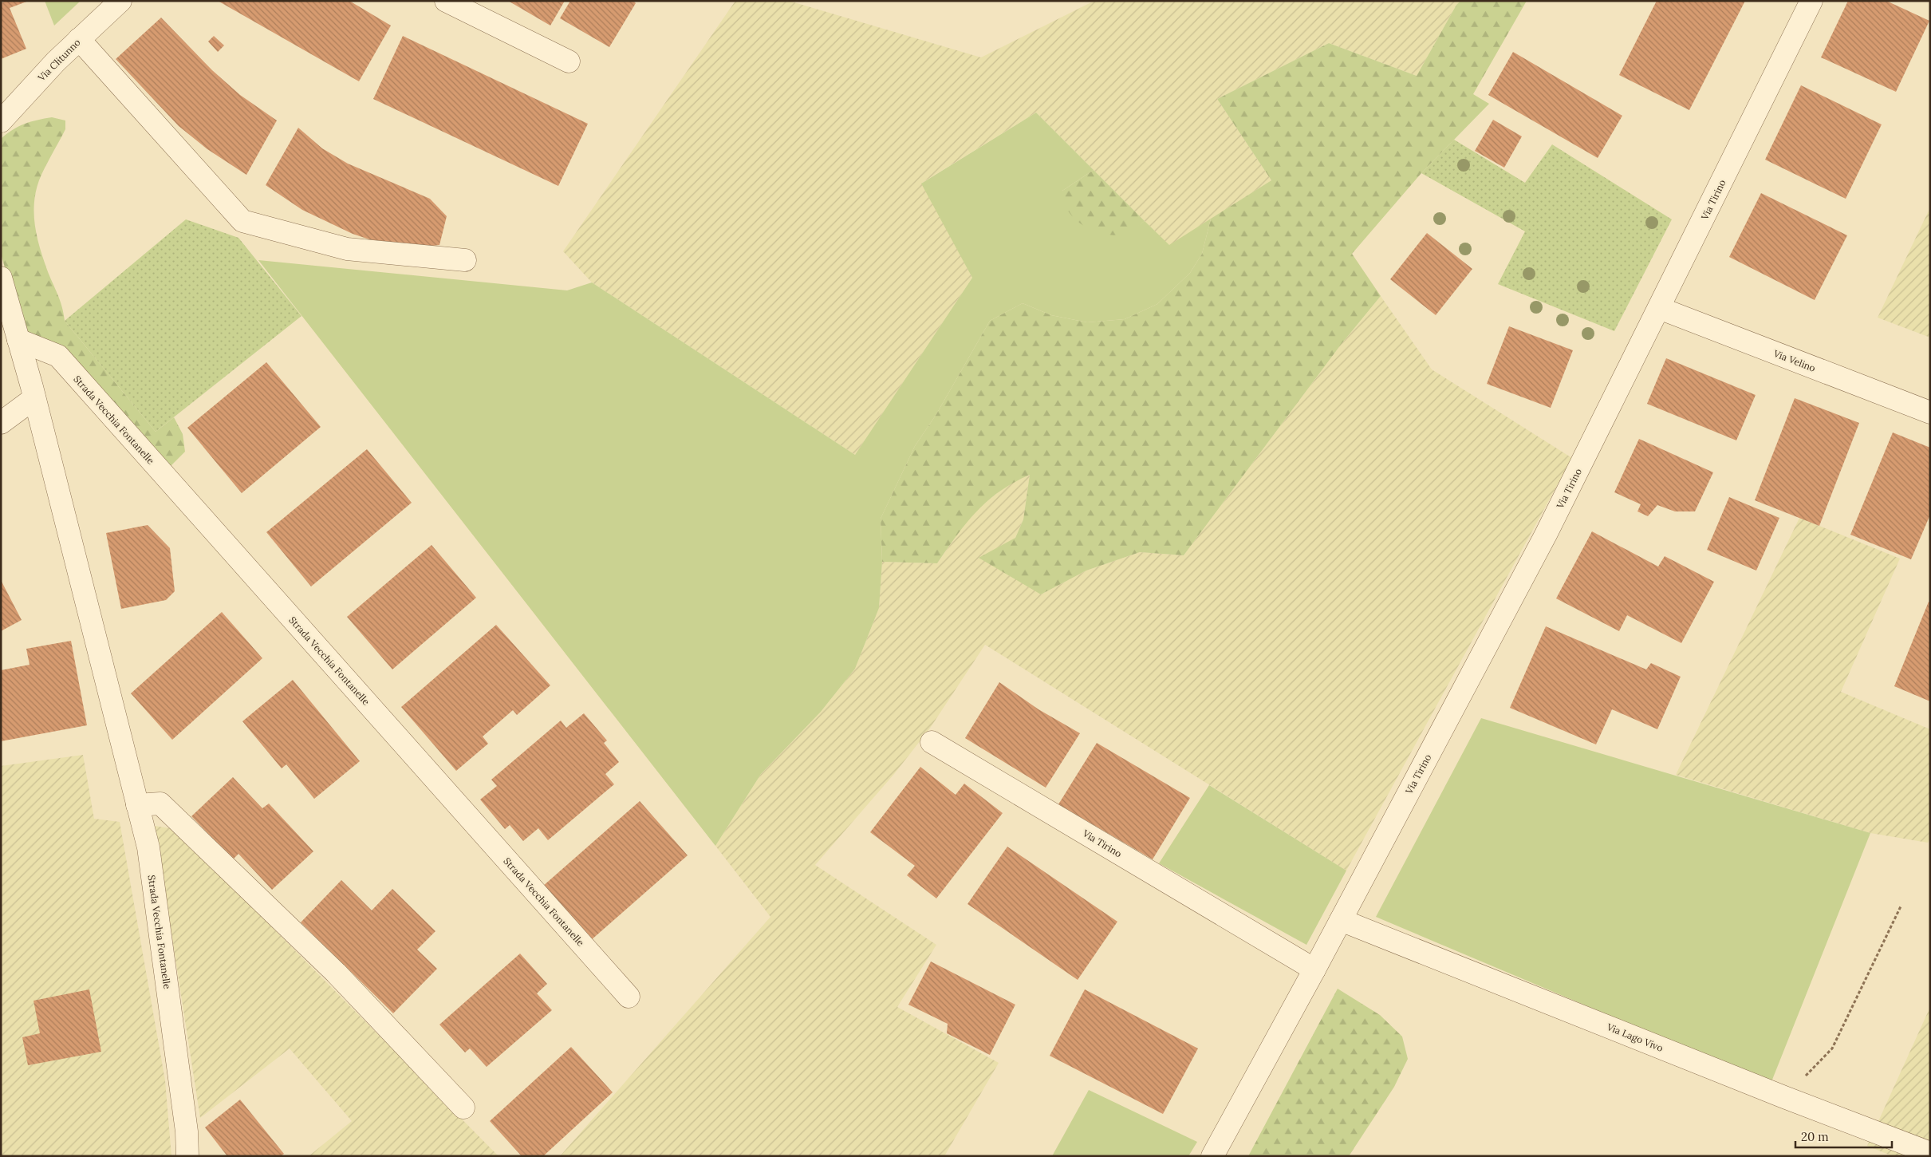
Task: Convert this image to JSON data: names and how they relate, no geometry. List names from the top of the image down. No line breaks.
{"streets":{"street":["Via Clitunno","Via Tirino","Via Velino","Strada Vecchia Fontanelle","Via Lago Vivo"]},"crossings":[["Via Tirino","Via Velino"],["Via Tirino","Via Lago Vivo"]],"scale_bar":"20 m"}
